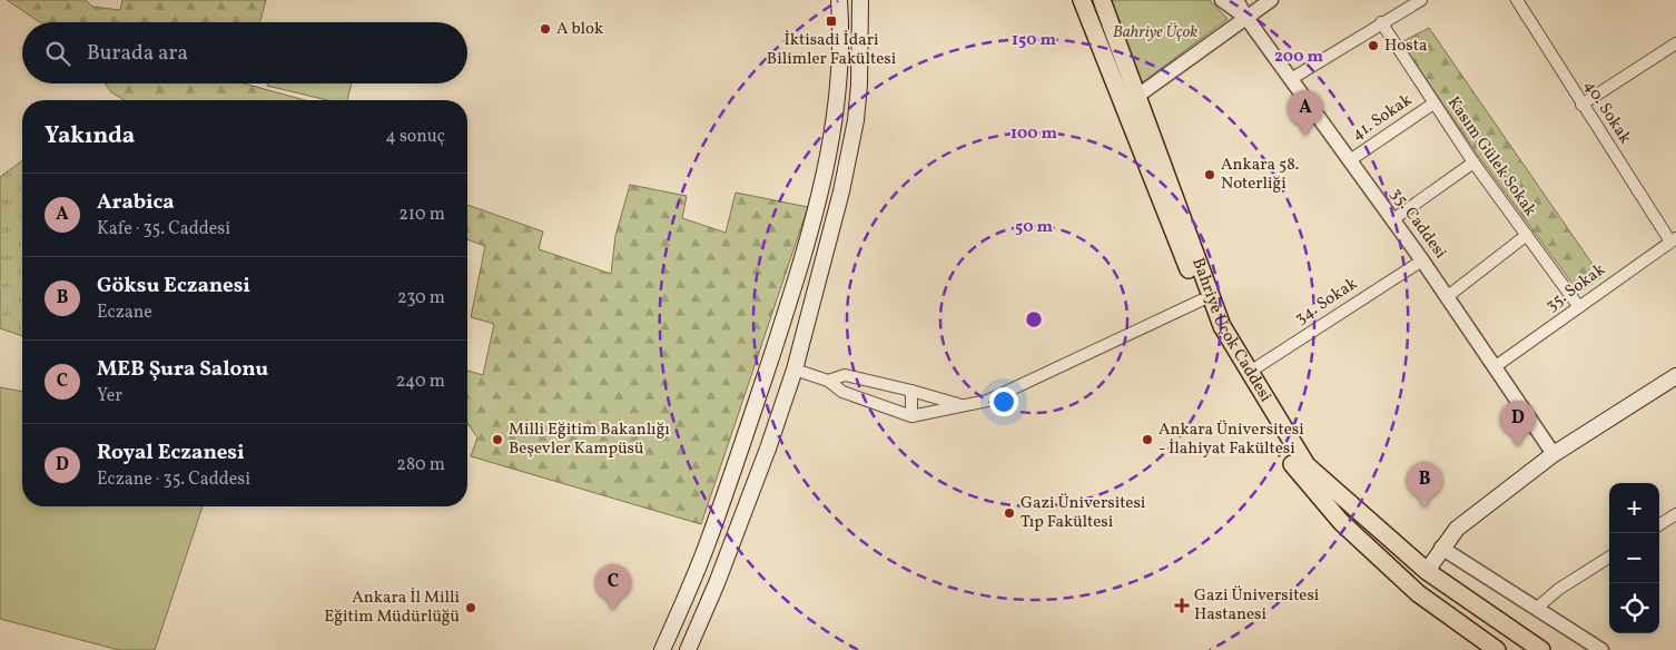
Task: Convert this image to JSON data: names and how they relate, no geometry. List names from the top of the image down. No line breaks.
{"streets":{"main road":["Bahriye Üçok Caddesi"],"street":["40. Sokak","41. Sokak","Kasım Gülek Sokak","35. Caddesi","35. Sokak","34. Sokak"]},"crossings":[["40. Sokak","35. Sokak"],["41. Sokak","Kasım Gülek Sokak"],["41. Sokak","35. Caddesi"],["Kasım Gülek Sokak","35. Sokak"],["35. Caddesi","35. Sokak"],["35. Caddesi","34. Sokak"],["34. Sokak","Bahriye Üçok Caddesi"]],"parks":["Bahriye Üçok"],"places":{"transit":["İktisadi İdari Bilimler Fakültesi"],"other":["A blok","Hosta","Ankara 58. Noterliği","Milli Eğitim Bakanlığı Beşevler Kampüsü","Ankara Üniversitesi - İlahiyat Fakültesi","Gazi Üniversitesi Tıp Fakültesi","Ankara İl Milli Eğitim Müdürlüğü"],"health":["Gazi Üniversitesi Hastanesi"]},"page":{"search":"Burada ara","pins":["A","D","B","C"],"heading":["Yakında","4 sonuç"],"list":[{"mark":"A","name":"Arabica","note":"Kafe · 35. Caddesi","value":"210 m"},{"mark":"B","name":"Göksu Eczanesi","note":"Eczane","value":"230 m"},{"mark":"C","name":"MEB Şura Salonu","note":"Yer","value":"240 m"},{"mark":"D","name":"Royal Eczanesi","note":"Eczane · 35. Caddesi","value":"280 m"}],"map_buttons":["+","−"]},"rings":["150 m","200 m","100 m","50 m"]}
